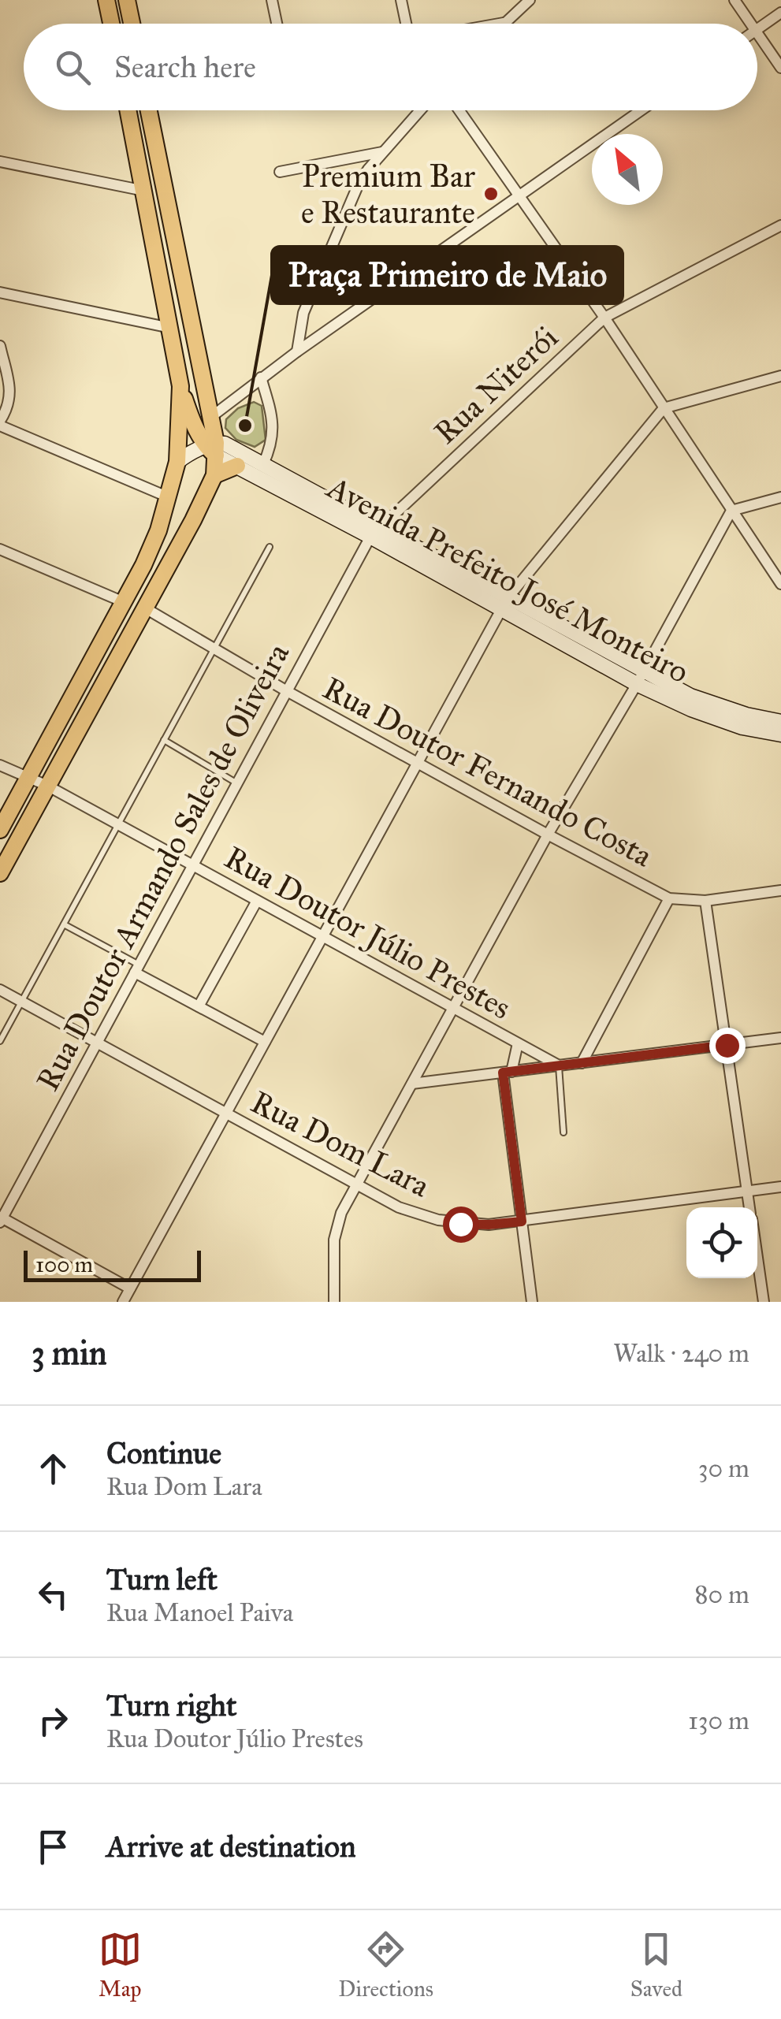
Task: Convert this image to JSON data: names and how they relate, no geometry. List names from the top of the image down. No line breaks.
{"streets":{"main road":["Avenida Prefeito José Monteiro"],"street":["Rua Niterói","Rua Doutor Fernando Costa","Rua Doutor Armando Sales de Oliveira","Rua Doutor Júlio Prestes","Rua Dom Lara"]},"crossings":[["Rua Niterói","Avenida Prefeito José Monteiro"],["Rua Niterói","Rua Doutor Armando Sales de Oliveira"],["Avenida Prefeito José Monteiro","Rua Doutor Armando Sales de Oliveira"],["Rua Doutor Fernando Costa","Rua Doutor Armando Sales de Oliveira"],["Rua Doutor Armando Sales de Oliveira","Rua Doutor Júlio Prestes"],["Rua Doutor Armando Sales de Oliveira","Rua Dom Lara"]],"places":["Premium Bar e Restaurante","Praça Primeiro de Maio"],"scale_bar":"100 m","north":"top left","page":{"search":"Search here","scale":"100 m","heading":["3 min","Walk · 240 m"],"list":[["Continue","Rua Dom Lara","30 m"],["Turn left","Rua Manoel Paiva","80 m"],["Turn right","Rua Doutor Júlio Prestes","130 m"],"Arrive at destination"],"nav":["Map","Directions","Saved"]}}
